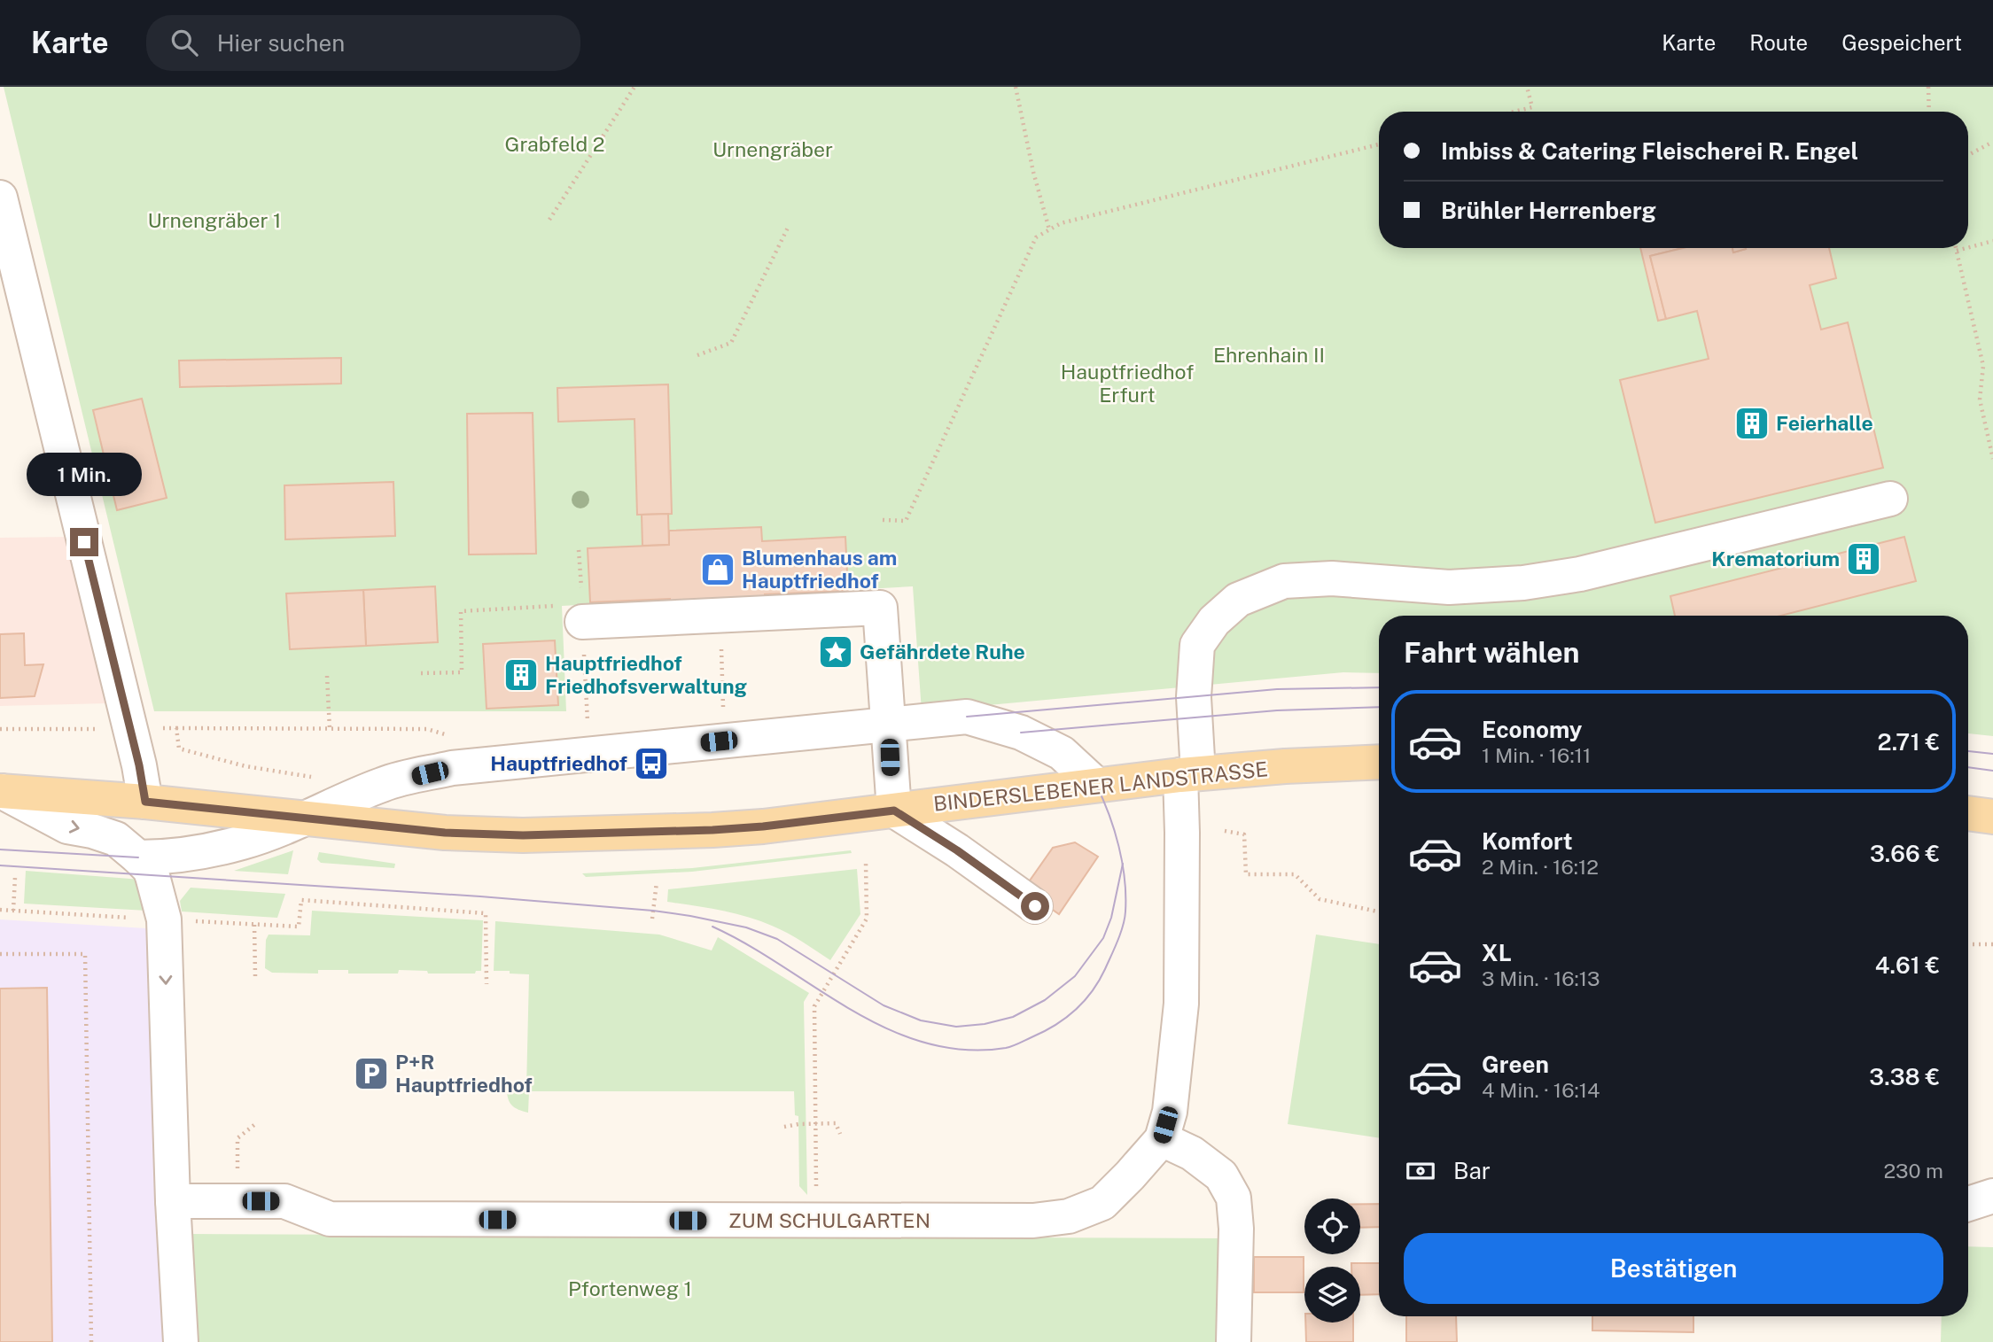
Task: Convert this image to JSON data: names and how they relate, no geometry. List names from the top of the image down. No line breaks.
{"streets":{"main road":["BINDERSLEBENER LANDSTRASSE"],"street":["ZUM SCHULGARTEN"]},"crossings":[["BINDERSLEBENER LANDSTRASSE","ZUM SCHULGARTEN"]],"parks":["Grabfeld 2","Urnengräber","Urnengräber 1","Ehrenhain II","Hauptfriedhof Erfurt","Pfortenweg 1"],"places":{"building":["Feierhalle","Krematorium","Hauptfriedhof Friedhofsverwaltung"],"shop":["Blumenhaus am Hauptfriedhof"],"place":["Gefährdete Ruhe"],"bus stop":["Hauptfriedhof"],"parking":["P+R Hauptfriedhof"]},"page":{"header":"Karte","search":"Hier suchen","nav":["Karte","Route","Gespeichert"],"banner":["Imbiss & Catering Fleischerei R. Engel","Brühler Herrenberg"],"bubble":"1 Min.","heading":"Fahrt wählen","list":[{"name":"Economy","note":"1 Min. · 16:11","value":"2.71 €"},{"name":"Komfort","note":"2 Min. · 16:12","value":"3.66 €"},{"name":"XL","note":"3 Min. · 16:13","value":"4.61 €"},{"name":"Green","note":"4 Min. · 16:14","value":"3.38 €"}],"pay":["Bar","230 m"],"buttons":"Bestätigen"}}
